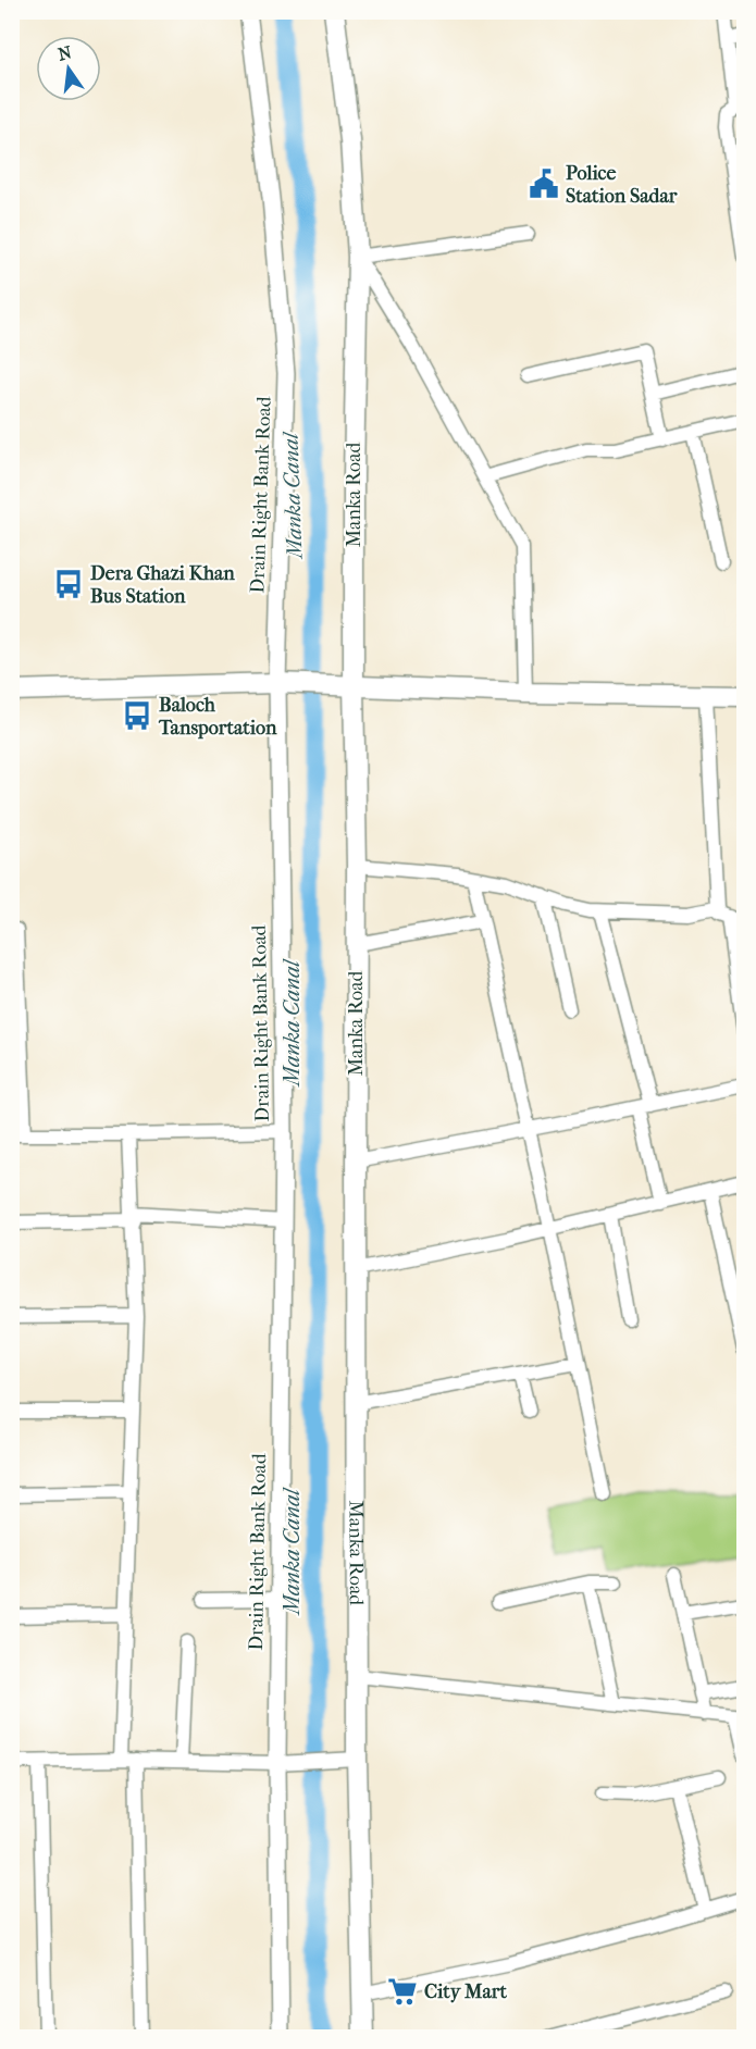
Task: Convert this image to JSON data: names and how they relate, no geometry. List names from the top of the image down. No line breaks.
{"streets":{"main road":["Manka Road"],"street":["Drain Right Bank Road"]},"water":["Manka Canal"],"places":{"public building":["Police Station Sadar"],"bus stop":["Dera Ghazi Khan Bus Station","Baloch Tansportation"],"supermarket":["City Mart"]},"north":"top"}
